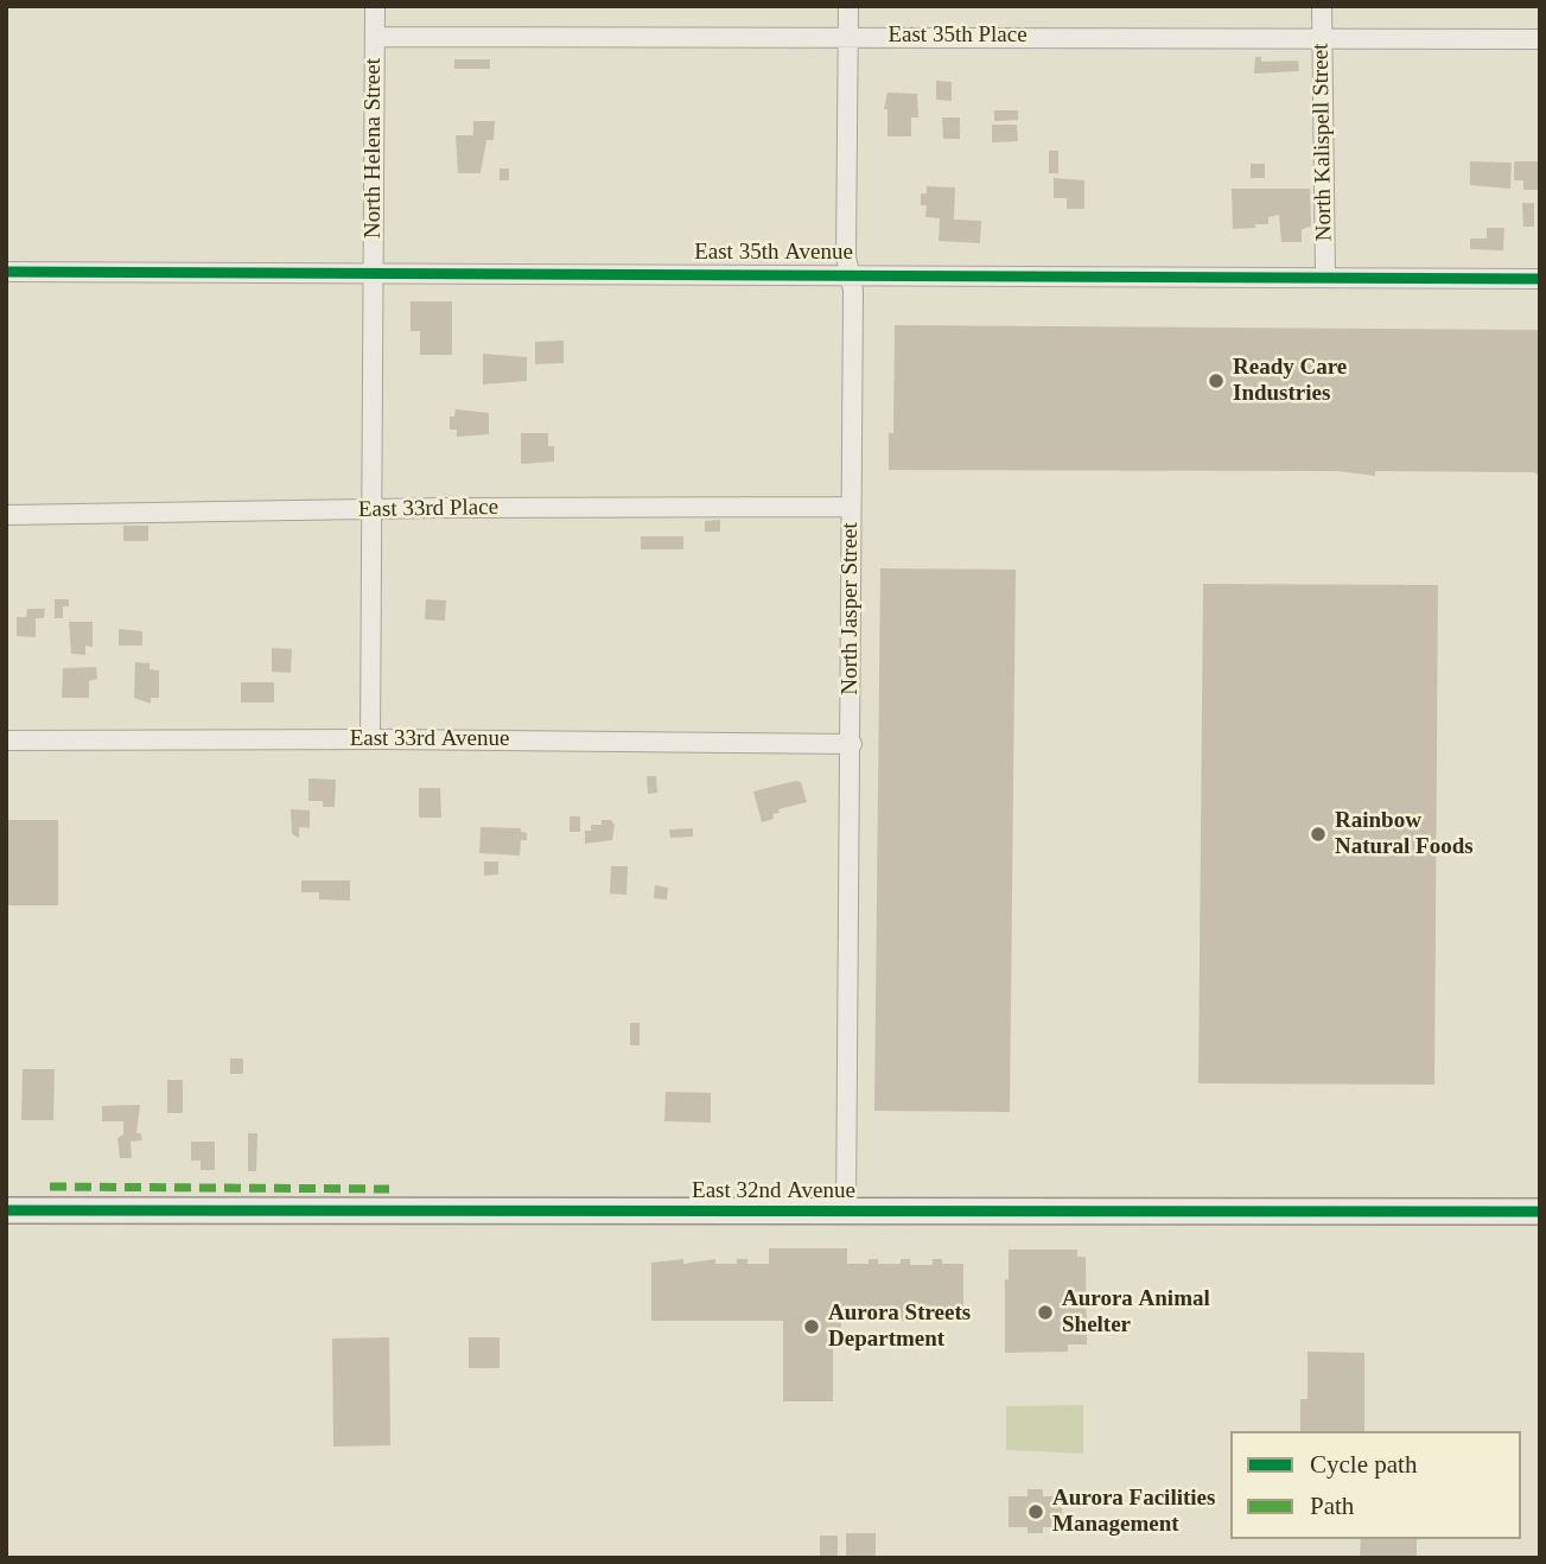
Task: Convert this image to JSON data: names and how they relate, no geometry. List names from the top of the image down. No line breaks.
{"streets":{"street":["East 35th Place","North Kalispell Street","North Helena Street","East 35th Avenue","East 33rd Place","North Jasper Street","East 33rd Avenue","East 32nd Avenue"]},"crossings":[["East 35th Place","North Kalispell Street"],["East 35th Place","North Helena Street"],["East 35th Place","North Jasper Street"],["North Kalispell Street","East 35th Avenue"],["North Helena Street","East 35th Avenue"],["North Helena Street","East 33rd Place"],["North Helena Street","East 33rd Avenue"],["East 35th Avenue","North Jasper Street"],["East 33rd Place","North Jasper Street"],["North Jasper Street","East 33rd Avenue"],["North Jasper Street","East 32nd Avenue"]],"places":["Ready Care Industries","Rainbow Natural Foods","Aurora Animal Shelter","Aurora Streets Department","Aurora Facilities Management"],"legend":["Cycle path","Path"]}
